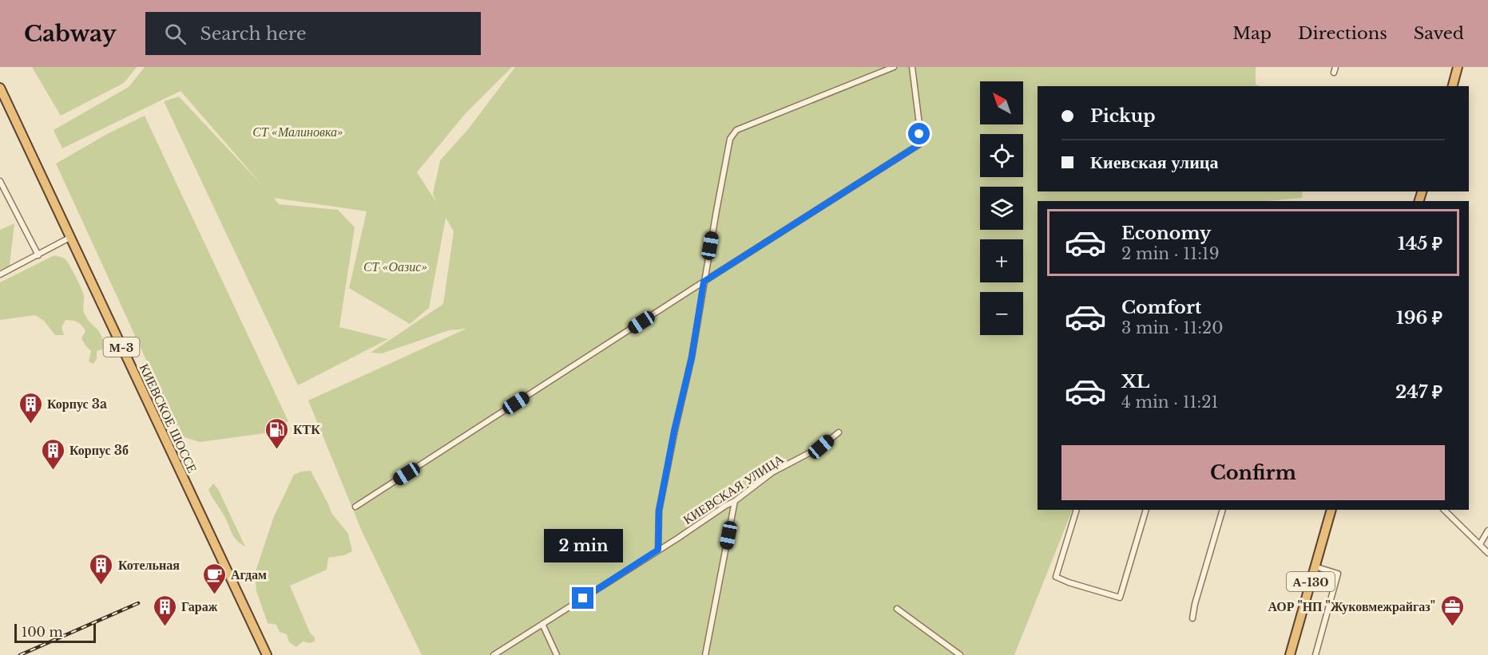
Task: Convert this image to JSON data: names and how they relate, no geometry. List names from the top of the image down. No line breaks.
{"streets":{"highway":["М-3","КИЕВСКОЕ ШОССЕ","А-130"],"street":["КИЕВСКАЯ УЛИЦА"]},"parks":["СТ «Малиновка»","СТ «Оазис»"],"places":{"building":["Корпус 3a","Корпус 3б","Котельная","Гараж"],"fuel station":["КТК"],"cafe":["Агдам"],"office":["АОР \"НП \"Жуковмежрайгаз\""]},"scale_bar":"100 m","north":"top left","page":{"header":"Cabway","search":"Search here","nav":["Map","Directions","Saved"],"map_buttons":["+","−"],"banner":["Pickup","Киевская улица"],"list":[{"name":"Economy","note":"2 min · 11:19","value":"145 ₽"},{"name":"Comfort","note":"3 min · 11:20","value":"196 ₽"},{"name":"XL","note":"4 min · 11:21","value":"247 ₽"}],"buttons":"Confirm","bubble":"2 min","scale":"100 m"}}
